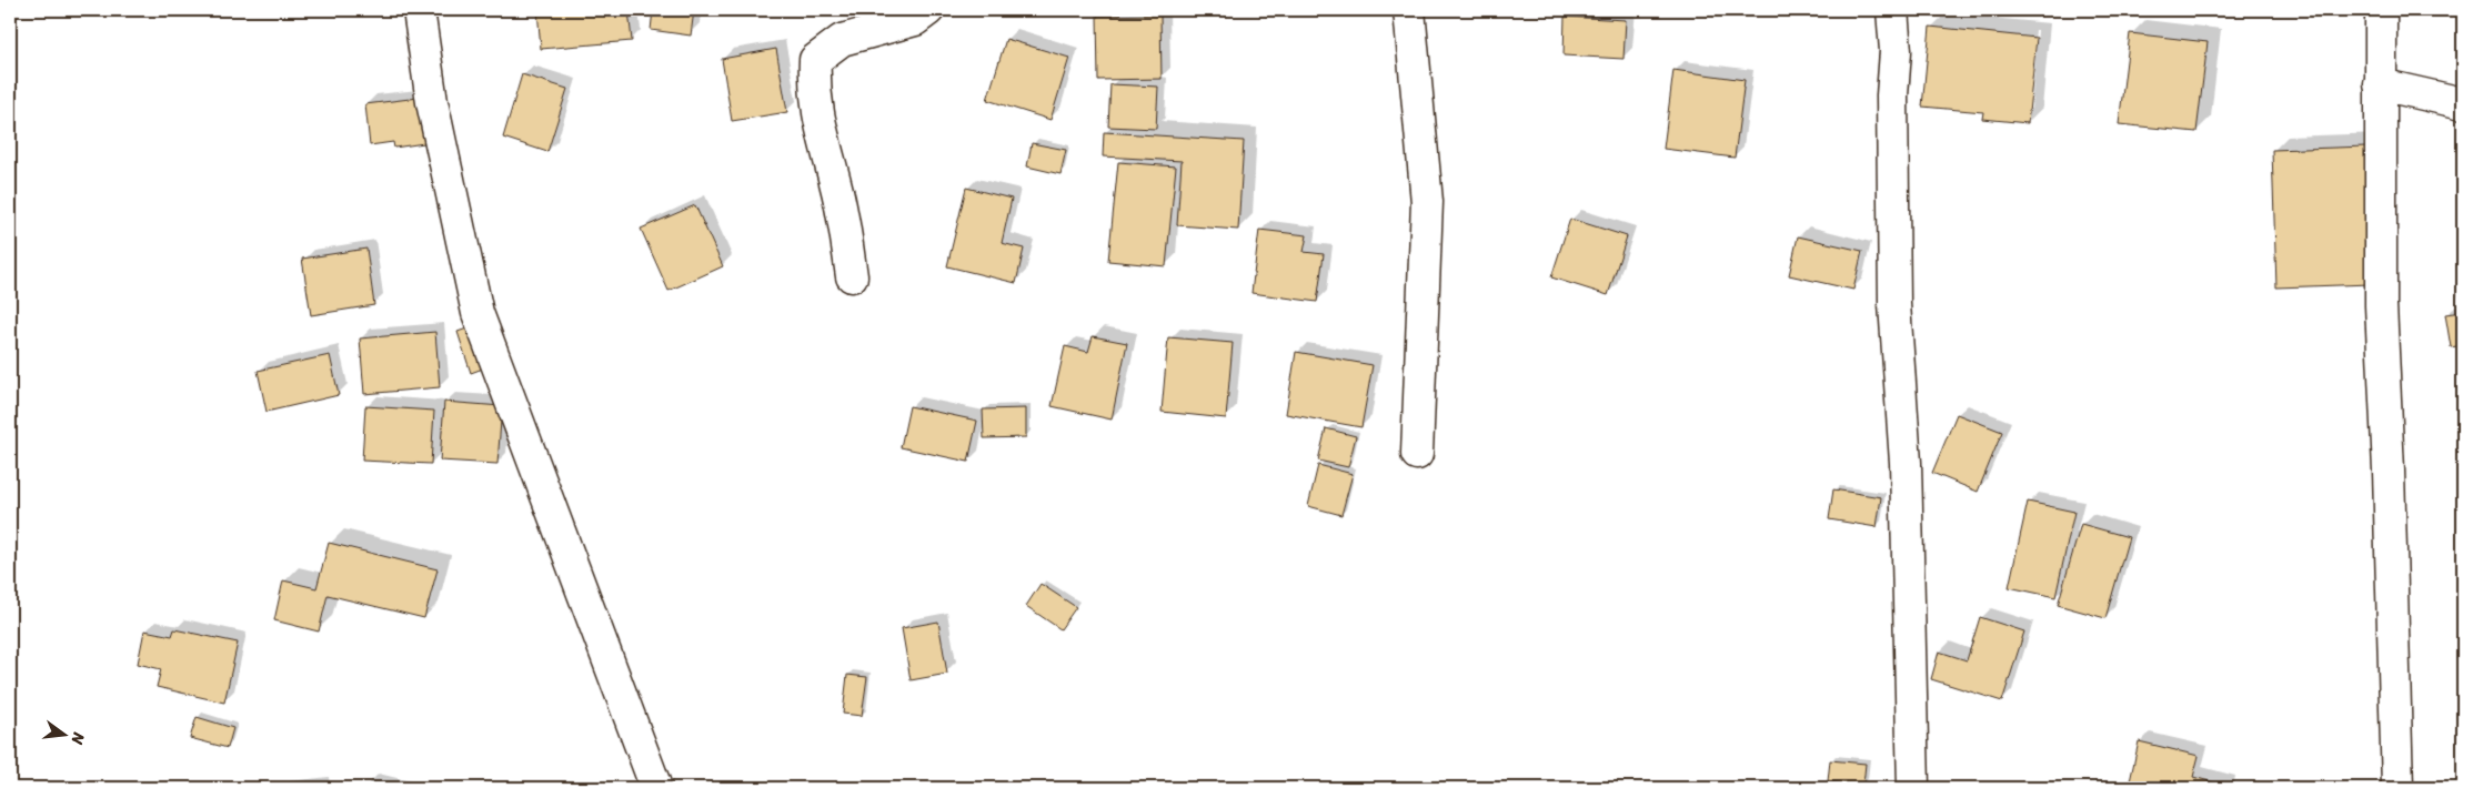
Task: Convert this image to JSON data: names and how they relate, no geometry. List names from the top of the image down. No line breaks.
{"north":"right"}
